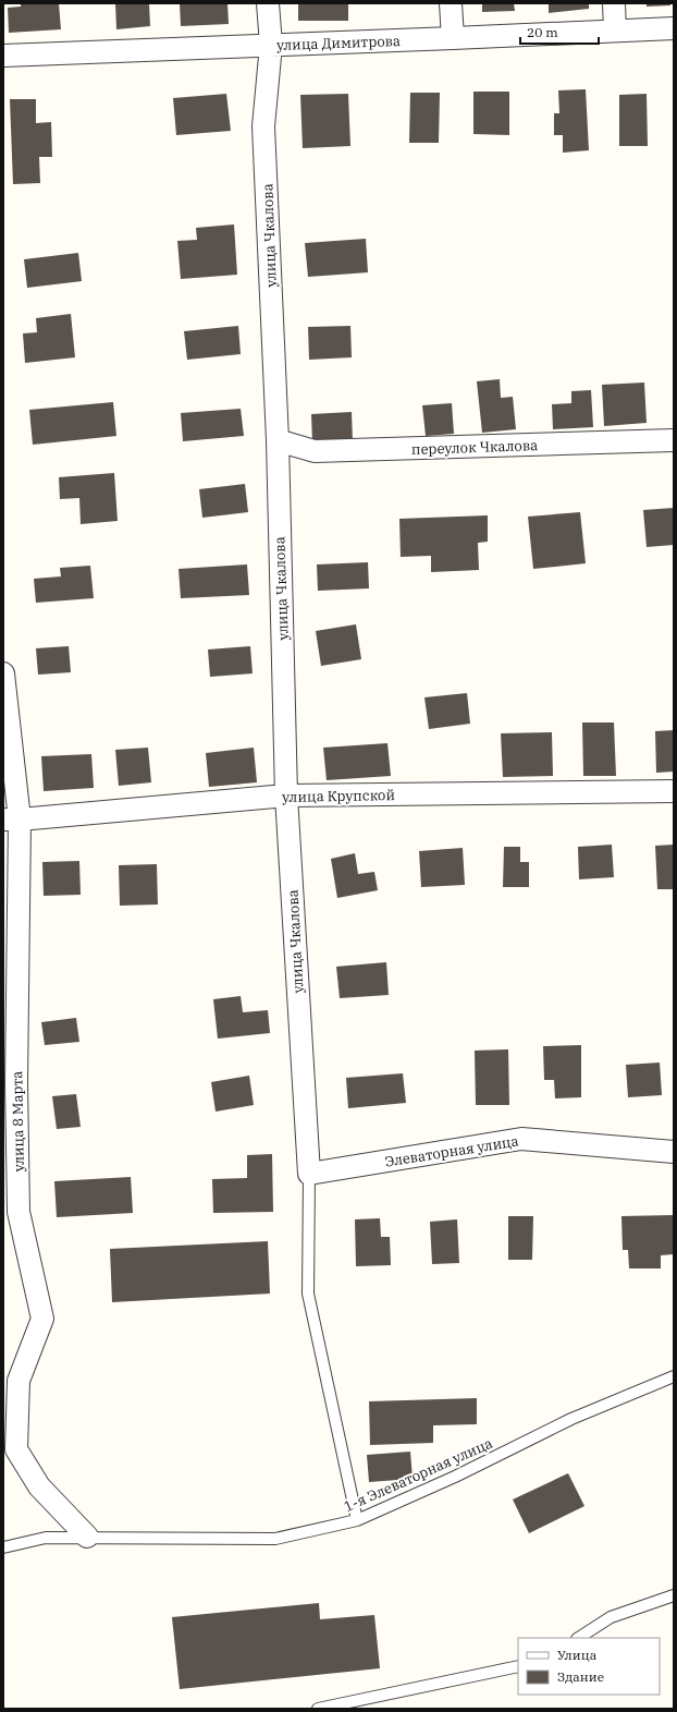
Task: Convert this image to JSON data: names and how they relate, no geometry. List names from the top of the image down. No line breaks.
{"streets":{"street":["улица Димитрова","улица Чкалова","переулок Чкалова","улица Крупской","улица 8 Марта","Элеваторная улица"],"lane":["1-я Элеваторная улица"]},"crossings":[["улица Димитрова","улица Чкалова"],["улица Чкалова","переулок Чкалова"],["улица Чкалова","улица Крупской"],["улица Чкалова","Элеваторная улица"],["улица Крупской","улица 8 Марта"],["улица 8 Марта","1-я Элеваторная улица"]],"legend":["Улица","Здание"],"scale_bar":"20 m"}
